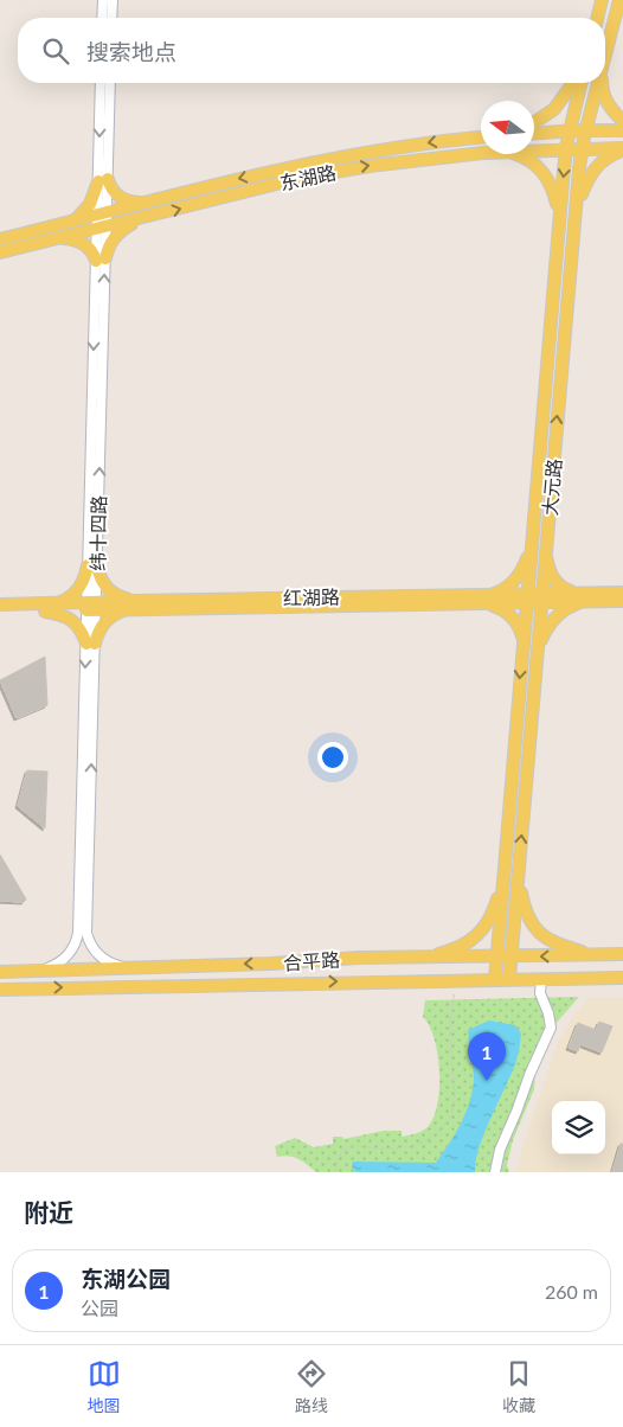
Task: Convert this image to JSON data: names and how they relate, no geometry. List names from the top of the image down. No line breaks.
{"streets":{"main road":["东湖路","大元路","红湖路","合平路"],"street":["纬十四路"]},"crossings":[["东湖路","大元路"],["东湖路","纬十四路"],["大元路","红湖路"],["大元路","合平路"],["纬十四路","红湖路"],["纬十四路","合平路"]],"north":"left","page":{"search":"搜索地点","pins":"1","heading":"附近","list":[{"mark":"1","name":"东湖公园","note":"公园","value":"260 m"}],"nav":["地图","路线","收藏"]}}
